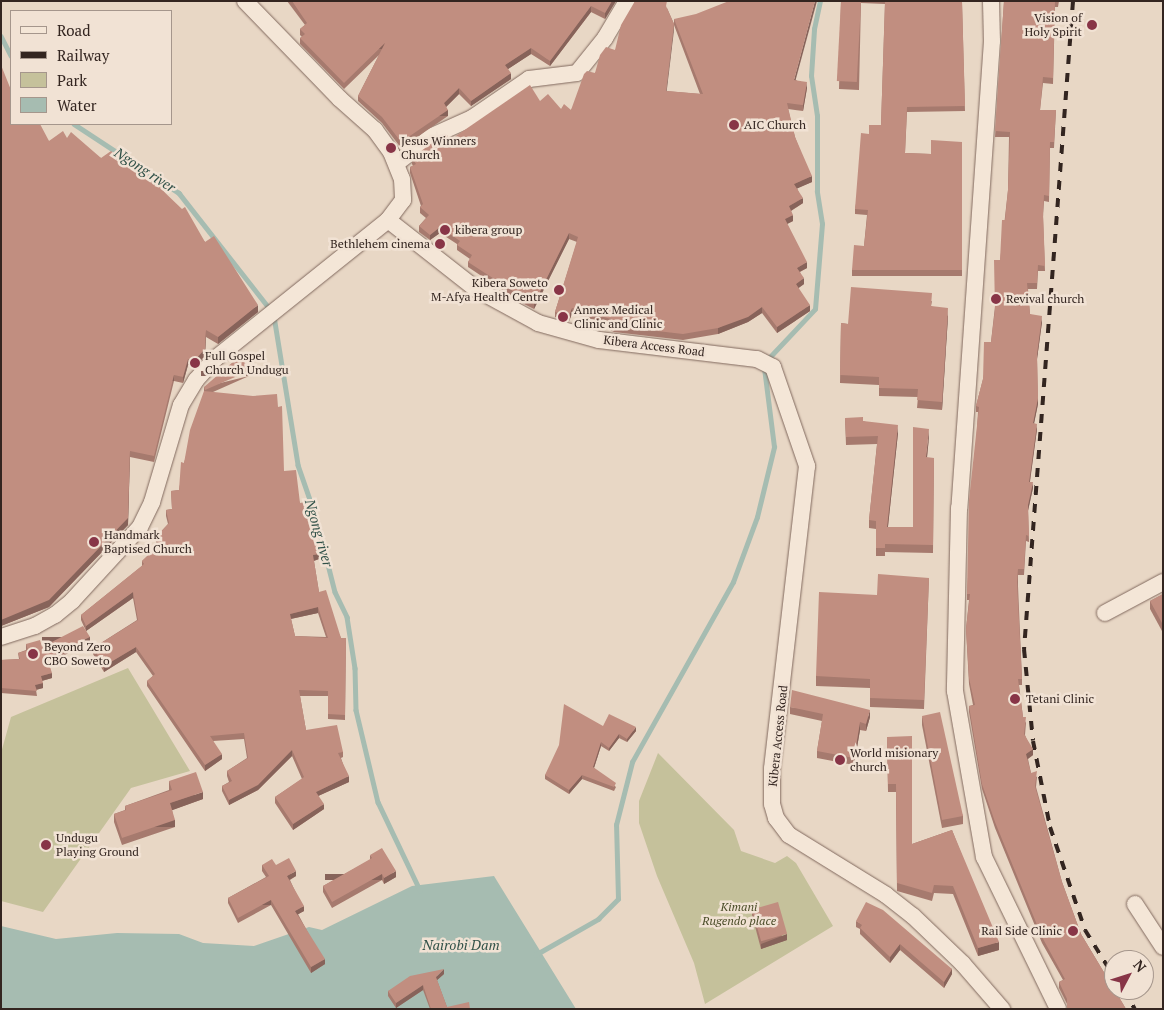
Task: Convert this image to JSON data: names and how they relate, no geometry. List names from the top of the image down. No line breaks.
{"streets":{"street":["Kibera Access Road"]},"water":["Ngong river","Nairobi Dam"],"parks":["Kimani Rugendo place"],"places":["Vision of Holy Spirit","AIC Church","Jesus Winners Church","kibera group","Bethlehem cinema","Kibera Soweto M-Afya Health Centre","Revival church","Annex Medical Clinic and Clinic","Full Gospel Church Undugu","Handmark Baptised Church","Beyond Zero CBO Soweto","Tetani Clinic","World misionary church","Undugu Playing Ground","Rail Side Clinic"],"legend":["Road","Railway","Park","Water"],"north":"top right"}
